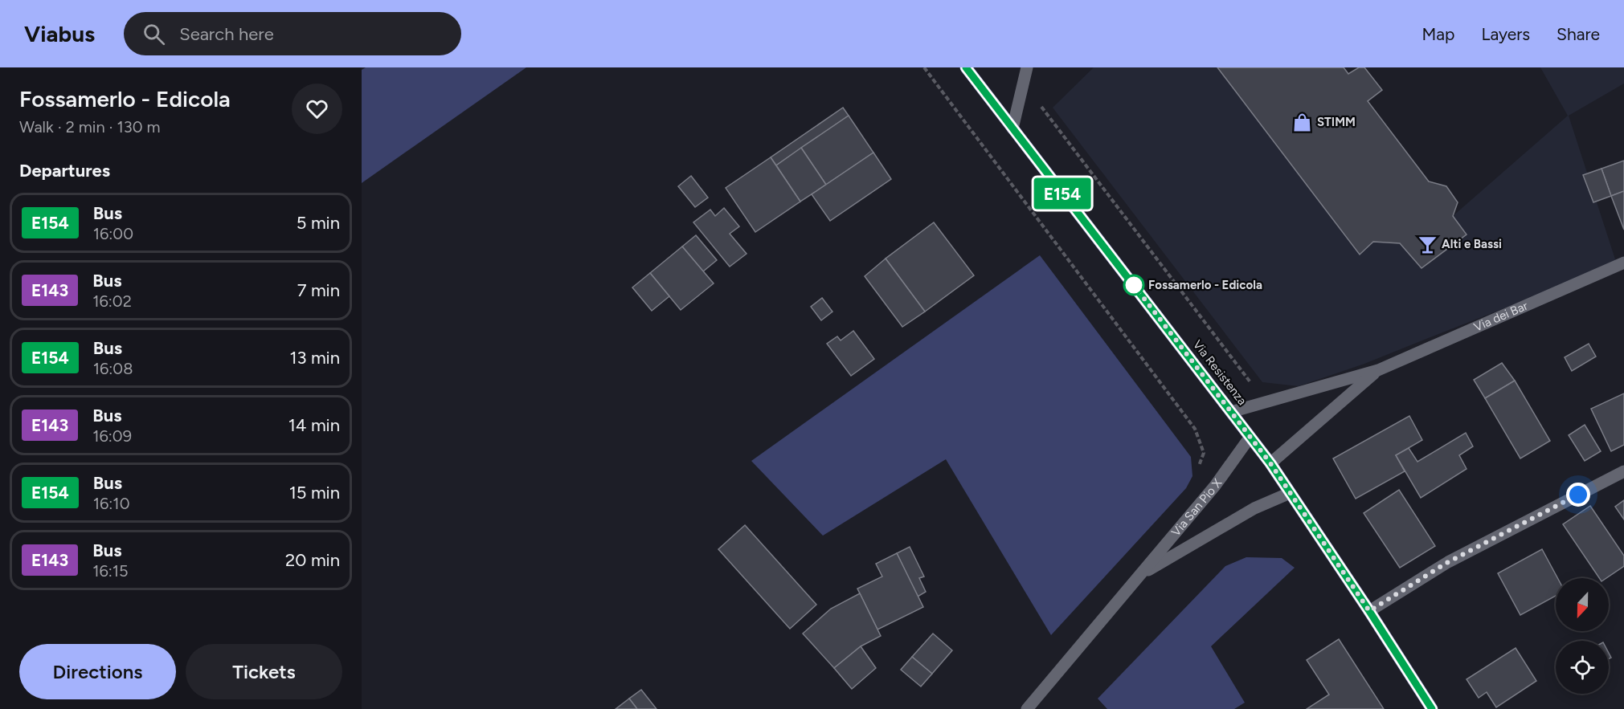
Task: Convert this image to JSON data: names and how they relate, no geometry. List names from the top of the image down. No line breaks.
{"streets":{"main road":["Via Resistenza"],"street":["Via dei Bar","Via San Pio X"]},"crossings":[["Via dei Bar","Via Resistenza"],["Via Resistenza","Via San Pio X"]],"places":{"shop":["STIMM"],"bar":["Alti e Bassi"],"other":["Fossamerlo - Edicola"]},"lines":["bus line E154"],"north":"bottom","page":{"header":"Viabus","search":"Search here","nav":["Map","Layers","Share"],"heading":[["Fossamerlo - Edicola","Walk · 2 min · 130 m"],"Departures"],"on_map":"E154","list":[{"mark":"E154","name":"Bus","note":"16:00","value":"5 min"},{"mark":"E143","name":"Bus","note":"16:02","value":"7 min"},{"mark":"E154","name":"Bus","note":"16:08","value":"13 min"},{"mark":"E143","name":"Bus","note":"16:09","value":"14 min"},{"mark":"E154","name":"Bus","note":"16:10","value":"15 min"},{"mark":"E143","name":"Bus","note":"16:15","value":"20 min"}],"buttons":["Directions","Tickets"]}}
